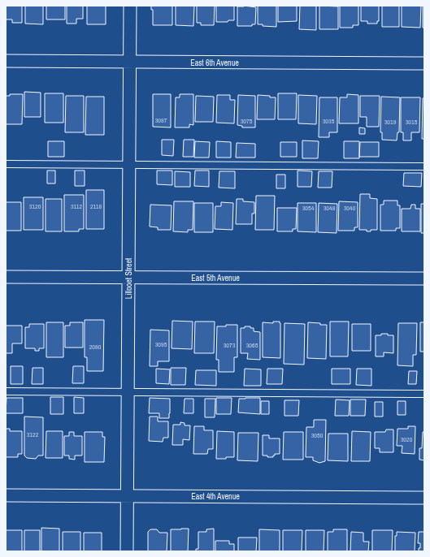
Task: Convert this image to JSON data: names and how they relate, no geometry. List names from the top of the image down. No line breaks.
{"streets":{"street":["East 6th Avenue","East 5th Avenue","Lillooet Street","East 4th Avenue"]},"crossings":[["East 6th Avenue","Lillooet Street"],["East 5th Avenue","Lillooet Street"],["Lillooet Street","East 4th Avenue"]],"house_numbers":["3097","3075","3035","3019","3015","3120","3112","2118","3054","3048","3040","3095","3073","3065","2080","3122","3050","3020"]}
